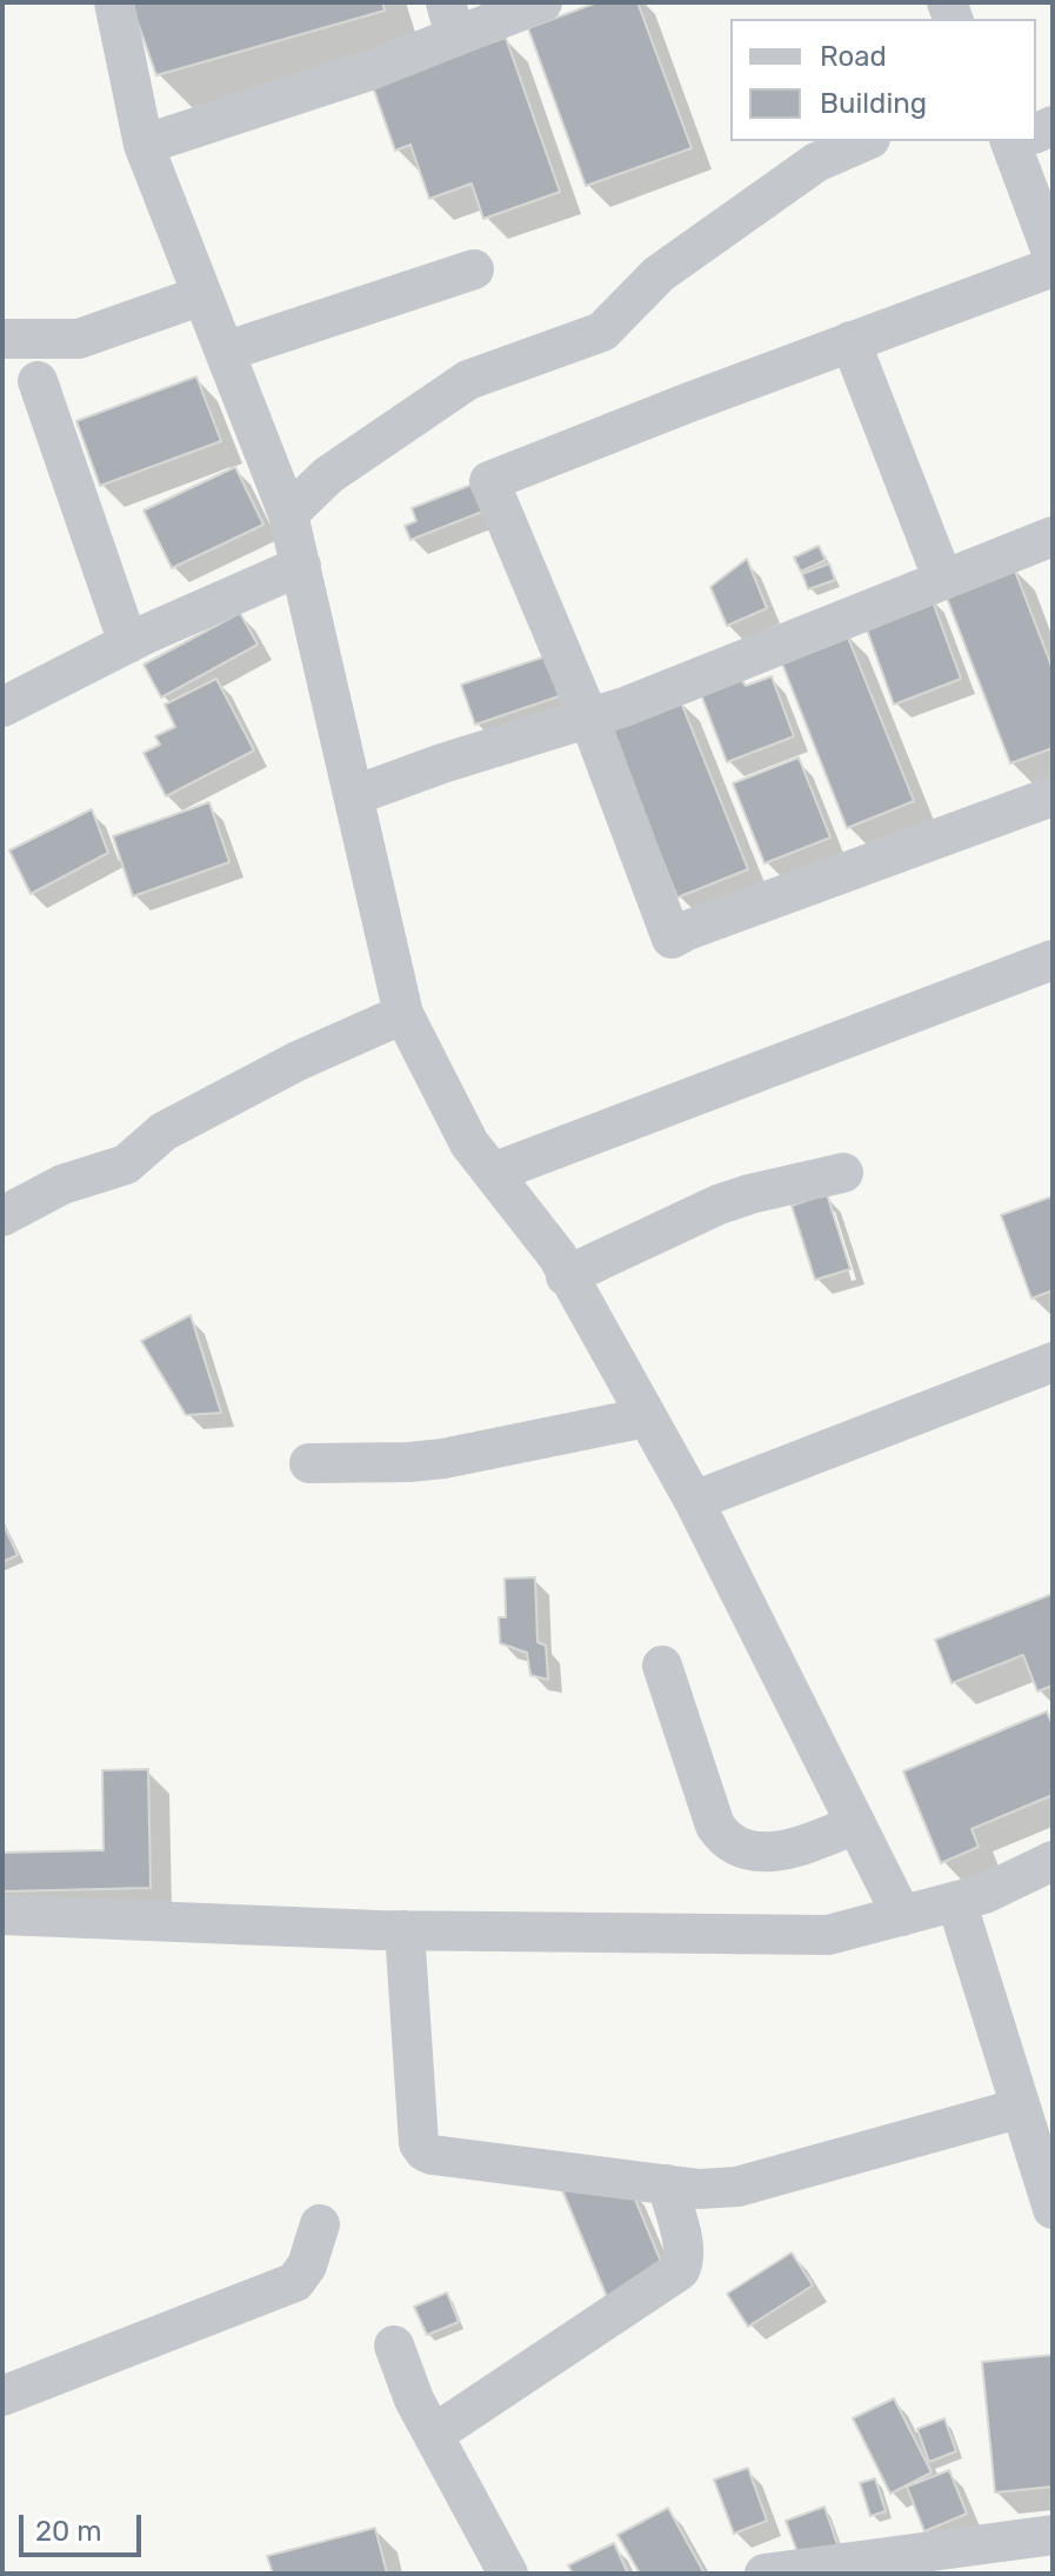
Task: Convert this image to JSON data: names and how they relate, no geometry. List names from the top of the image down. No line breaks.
{"legend":["Road","Building"],"scale_bar":"20 m"}
